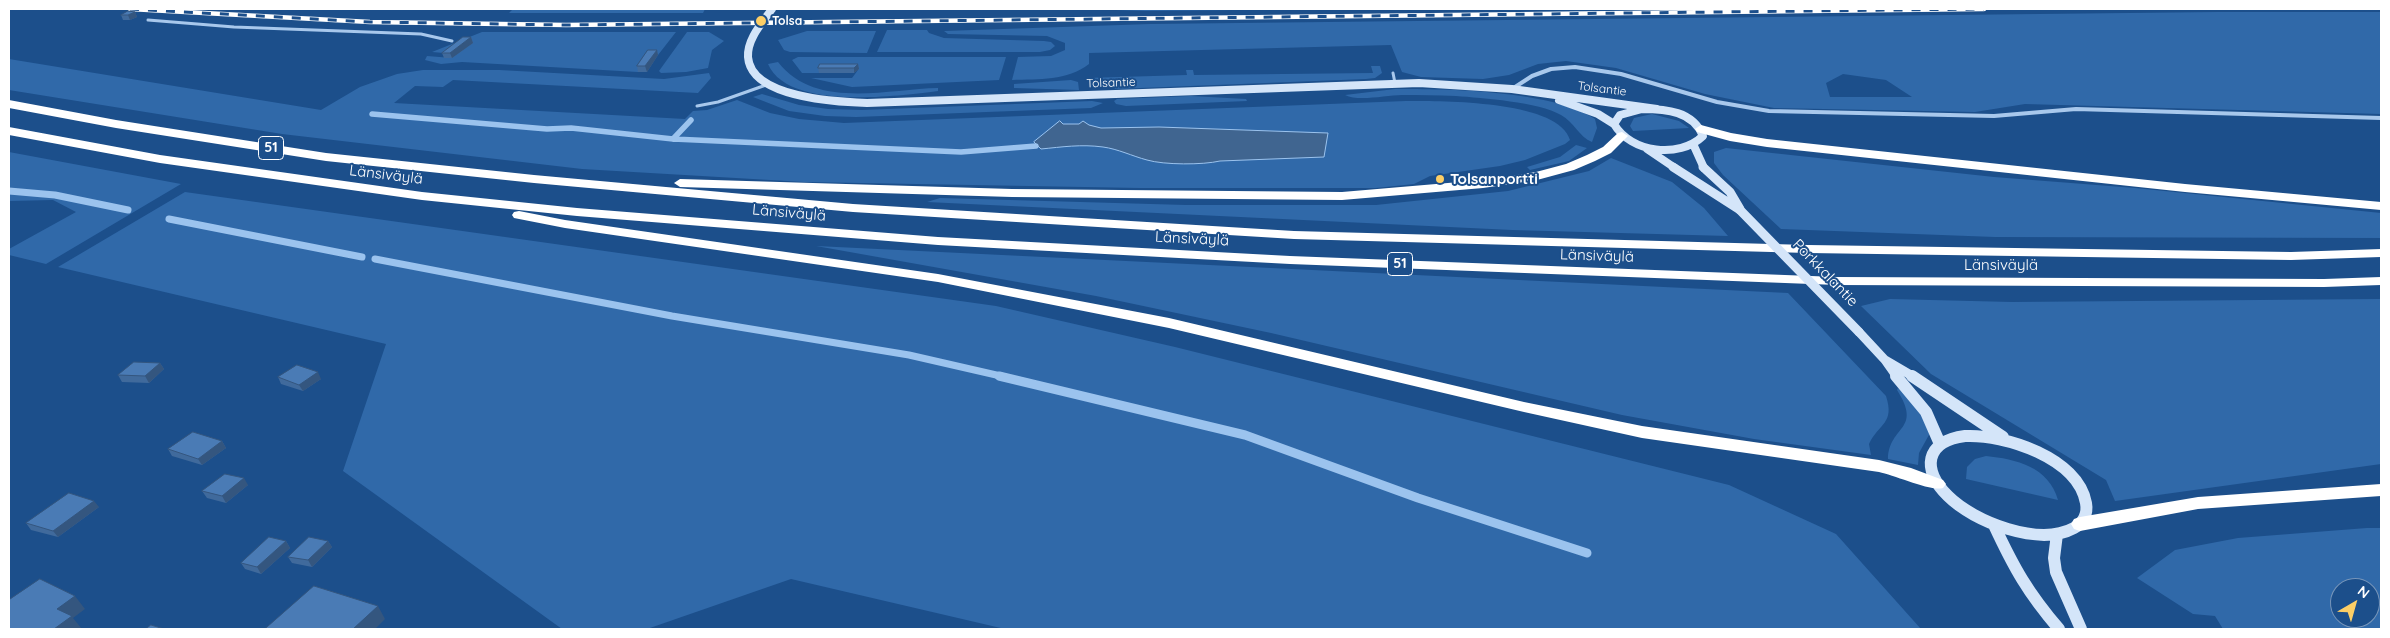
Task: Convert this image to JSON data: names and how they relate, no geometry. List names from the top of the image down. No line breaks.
{"streets":{"highway":["51","Länsiväylä"],"street":["Tolsantie","Porkkalantie"]},"places":["Tolsa","Tolsanportti"],"north":"top right"}
